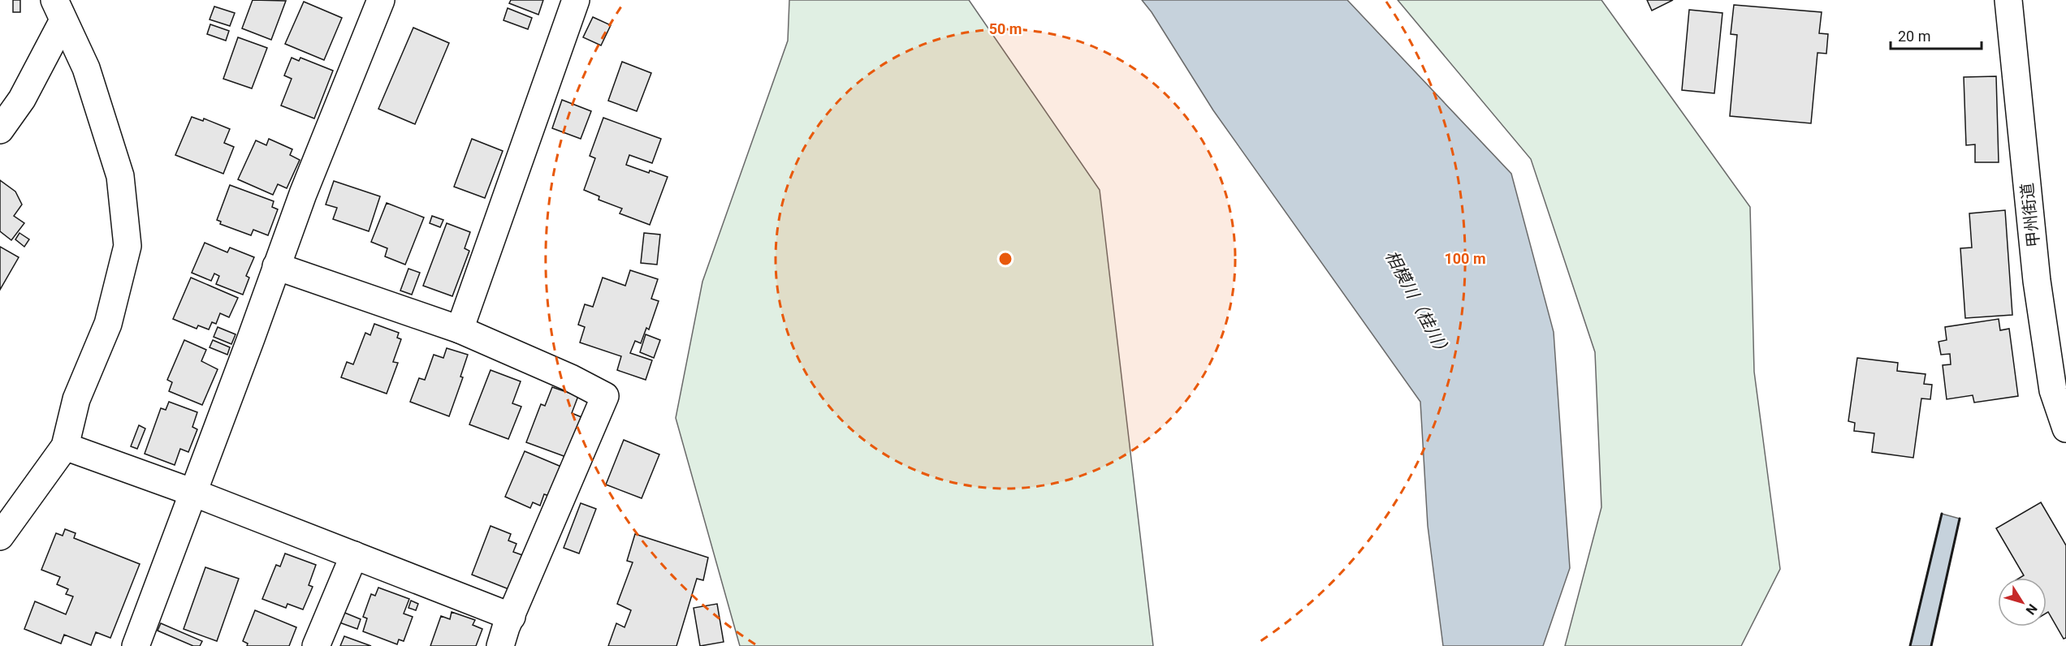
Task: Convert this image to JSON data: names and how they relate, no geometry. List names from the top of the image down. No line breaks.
{"streets":{"main road":["甲州街道"]},"water":["相模川（桂川）"],"scale_bar":"20 m","north":"bottom right","rings":["50 m","100 m"]}
